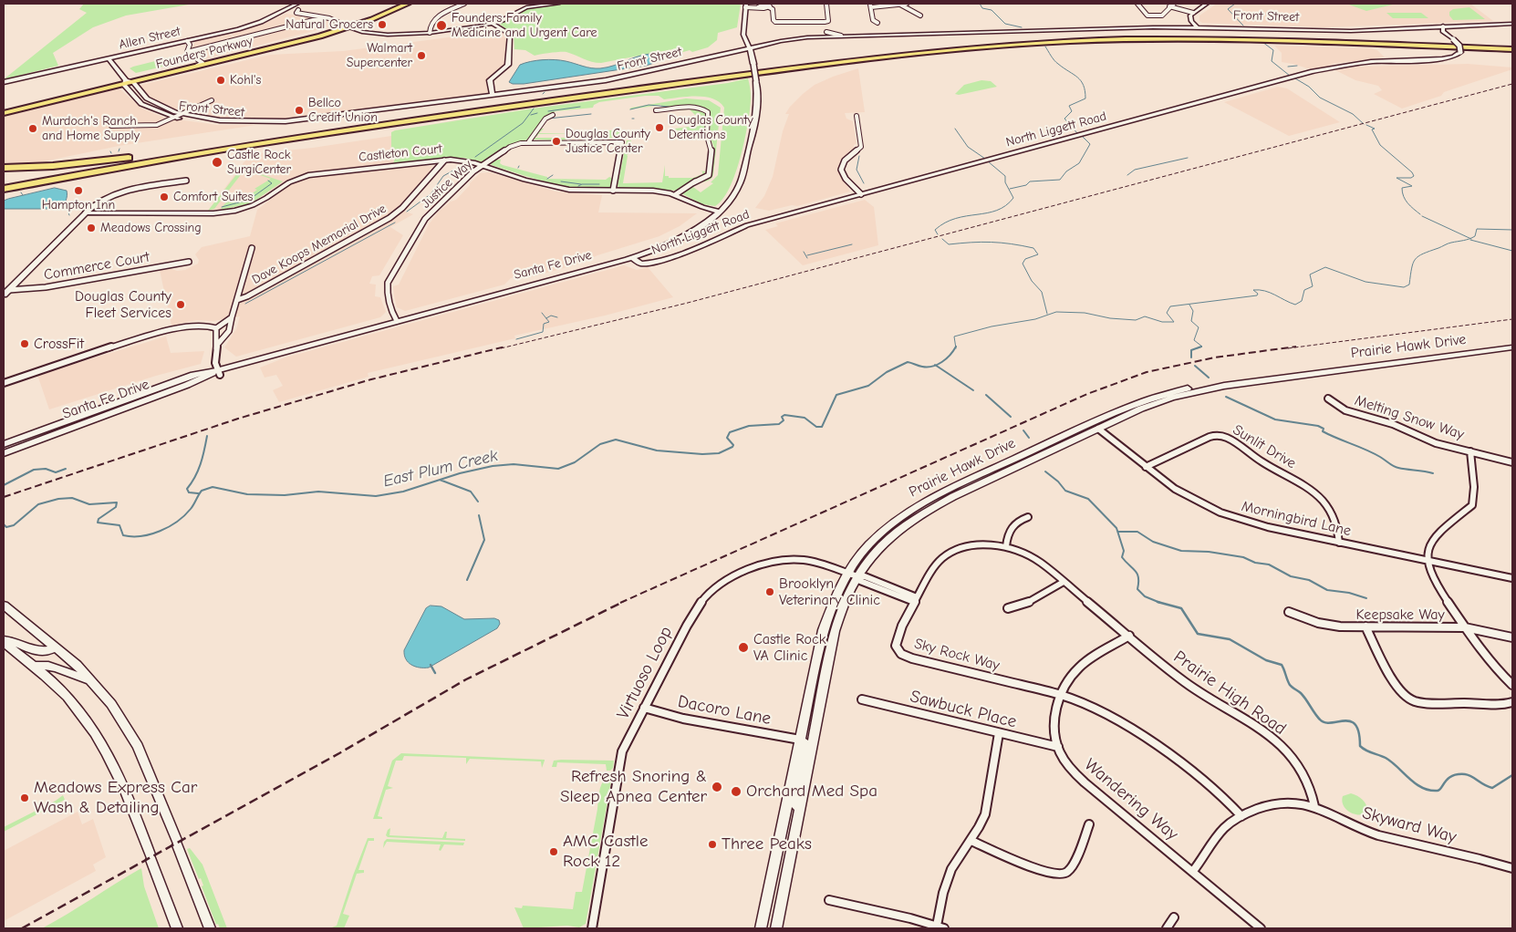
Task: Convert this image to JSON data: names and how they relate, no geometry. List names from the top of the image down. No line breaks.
{"streets":{"highway":["Founders Parkway"],"main road":["Front Street","Allen Street","Santa Fe Drive"],"street":["North Liggett Road","Castleton Court","Justice Way","Dave Koops Memorial Drive","Commerce Court","Prairie Hawk Drive","Melting Snow Way","Sunlit Drive","Morningbird Lane","Keepsake Way","Sky Rock Way","Virtuoso Loop","Prairie High Road","Sawbuck Place","Dacoro Lane","Wandering Way","Skyward Way"]},"crossings":[["Front Street","Allen Street"],["Front Street","Founders Parkway"],["Front Street","North Liggett Road"],["Front Street","Santa Fe Drive"],["North Liggett Road","Santa Fe Drive"],["Castleton Court","Justice Way"],["Castleton Court","Dave Koops Memorial Drive"],["Castleton Court","Santa Fe Drive"],["Justice Way","Santa Fe Drive"],["Prairie Hawk Drive","Morningbird Lane"],["Prairie Hawk Drive","Virtuoso Loop"],["Prairie Hawk Drive","Dacoro Lane"],["Sunlit Drive","Morningbird Lane"],["Sky Rock Way","Virtuoso Loop"],["Sky Rock Way","Prairie High Road"],["Sky Rock Way","Wandering Way"],["Sky Rock Way","Skyward Way"],["Virtuoso Loop","Dacoro Lane"],["Prairie High Road","Wandering Way"],["Prairie High Road","Skyward Way"],["Sawbuck Place","Wandering Way"],["Wandering Way","Skyward Way"]],"water":["East Plum Creek"],"places":["Natural Grocers","Founders Family Medicine and Urgent Care","Walmart Supercenter","Kohl's","Bellco Credit Union","Douglas County Detentions","Murdoch's Ranch and Home Supply","Douglas County Justice Center","Castle Rock SurgiCenter","Hampton Inn","Comfort Suites","Meadows Crossing","Douglas County Fleet Services","CrossFit","Brooklyn Veterinary Clinic","Castle Rock VA Clinic","Refresh Snoring & Sleep Apnea Center","Orchard Med Spa","Meadows Express Car Wash & Detailing","Three Peaks","AMC Castle Rock 12"]}
